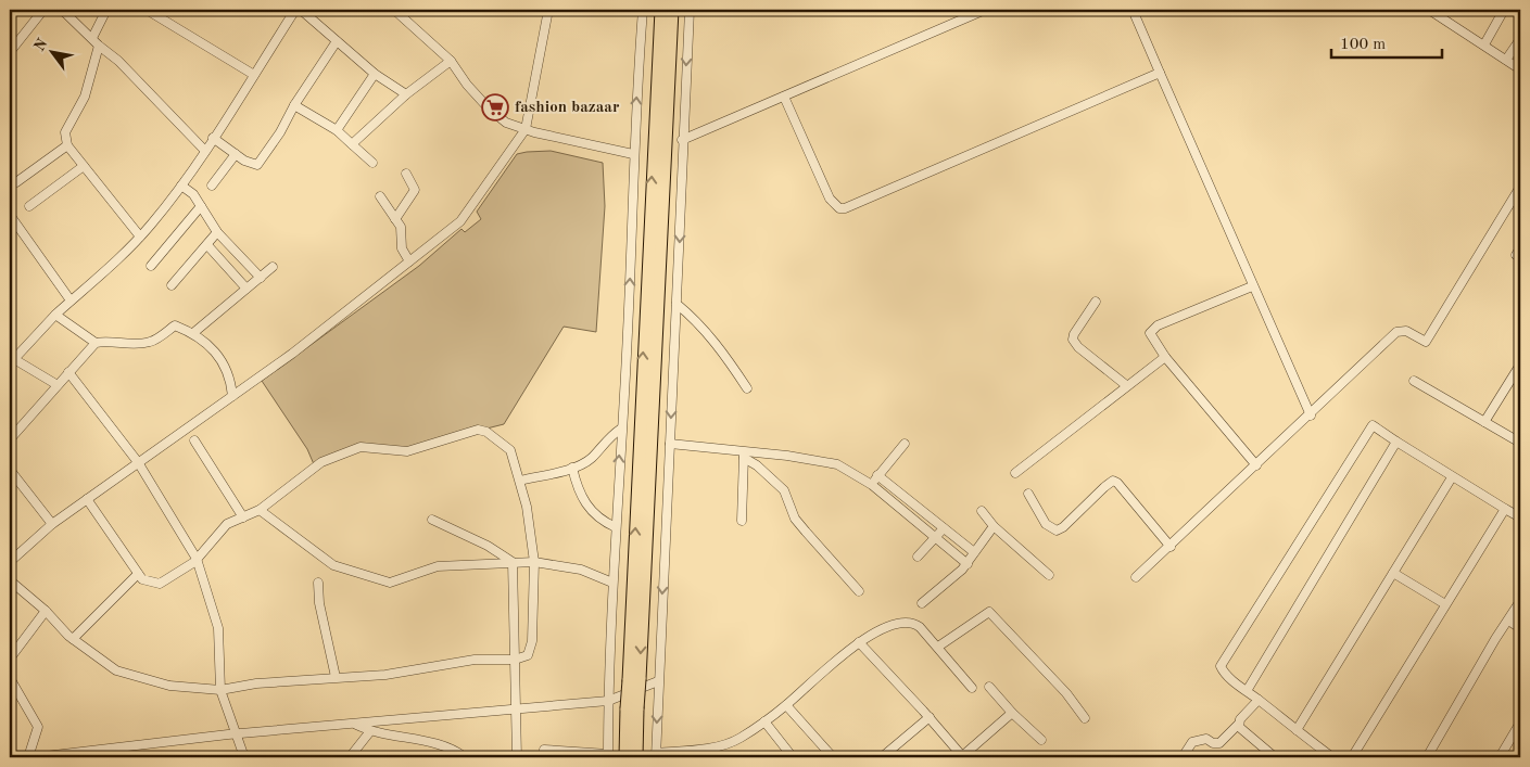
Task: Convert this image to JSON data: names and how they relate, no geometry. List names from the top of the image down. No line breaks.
{"places":{"supermarket":["fashion bazaar"]},"scale_bar":"100 m","north":"top left"}
